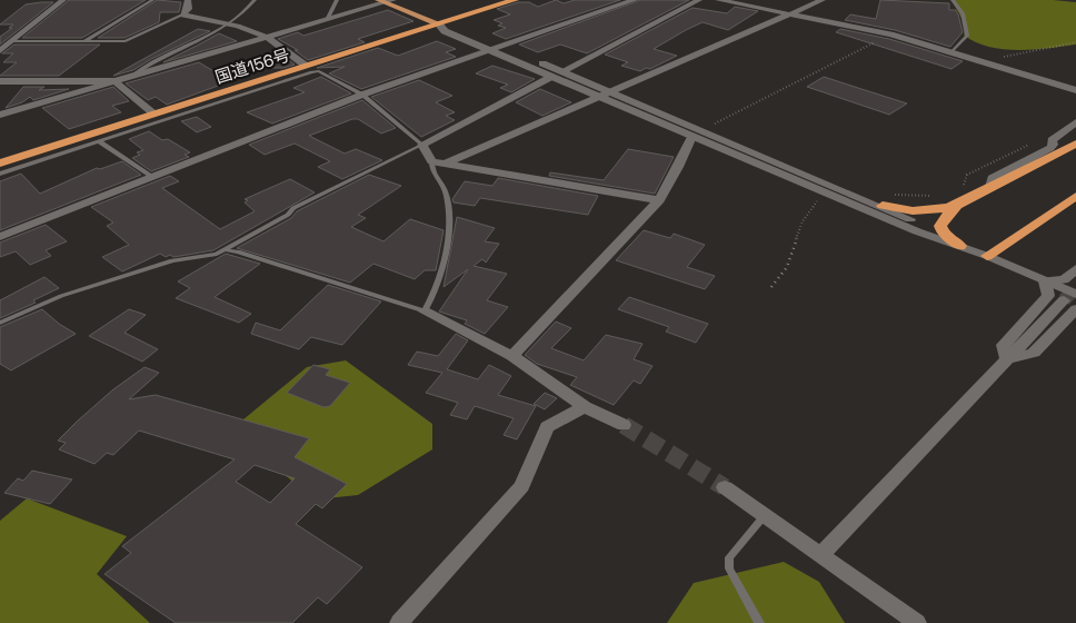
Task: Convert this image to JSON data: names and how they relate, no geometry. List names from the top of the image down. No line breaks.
{"streets":{"highway":["国道156号"]}}
